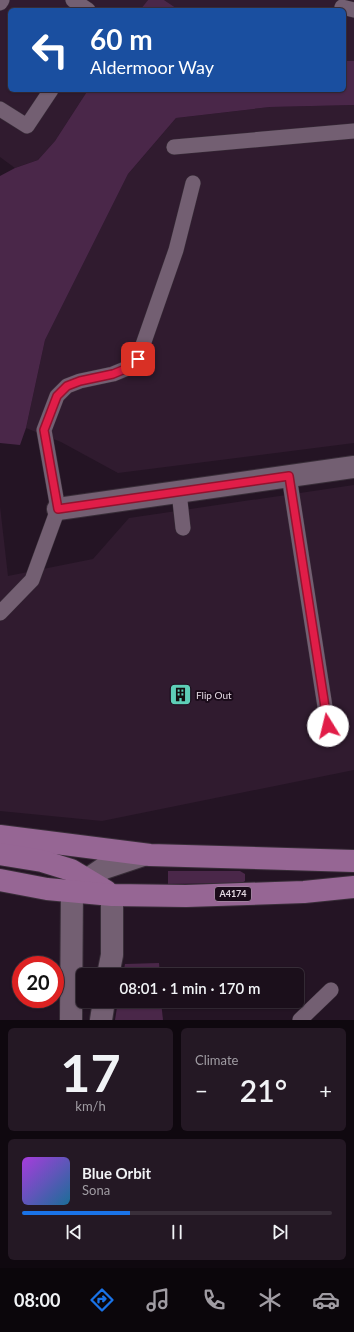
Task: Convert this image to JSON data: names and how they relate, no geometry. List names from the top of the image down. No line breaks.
{"streets":{"main road":["A4174"]},"places":{"building":["Flip Out"]},"page":{"turn":["60 m","Aldermoor Way"],"limit":"20","trip":"08:01 · 1 min · 170 m","tile":[["17","km/h"],"Climate"],"heat":["−","21°","+"],"song":["Blue Orbit","Sona"],"tabs":"08:00"}}
